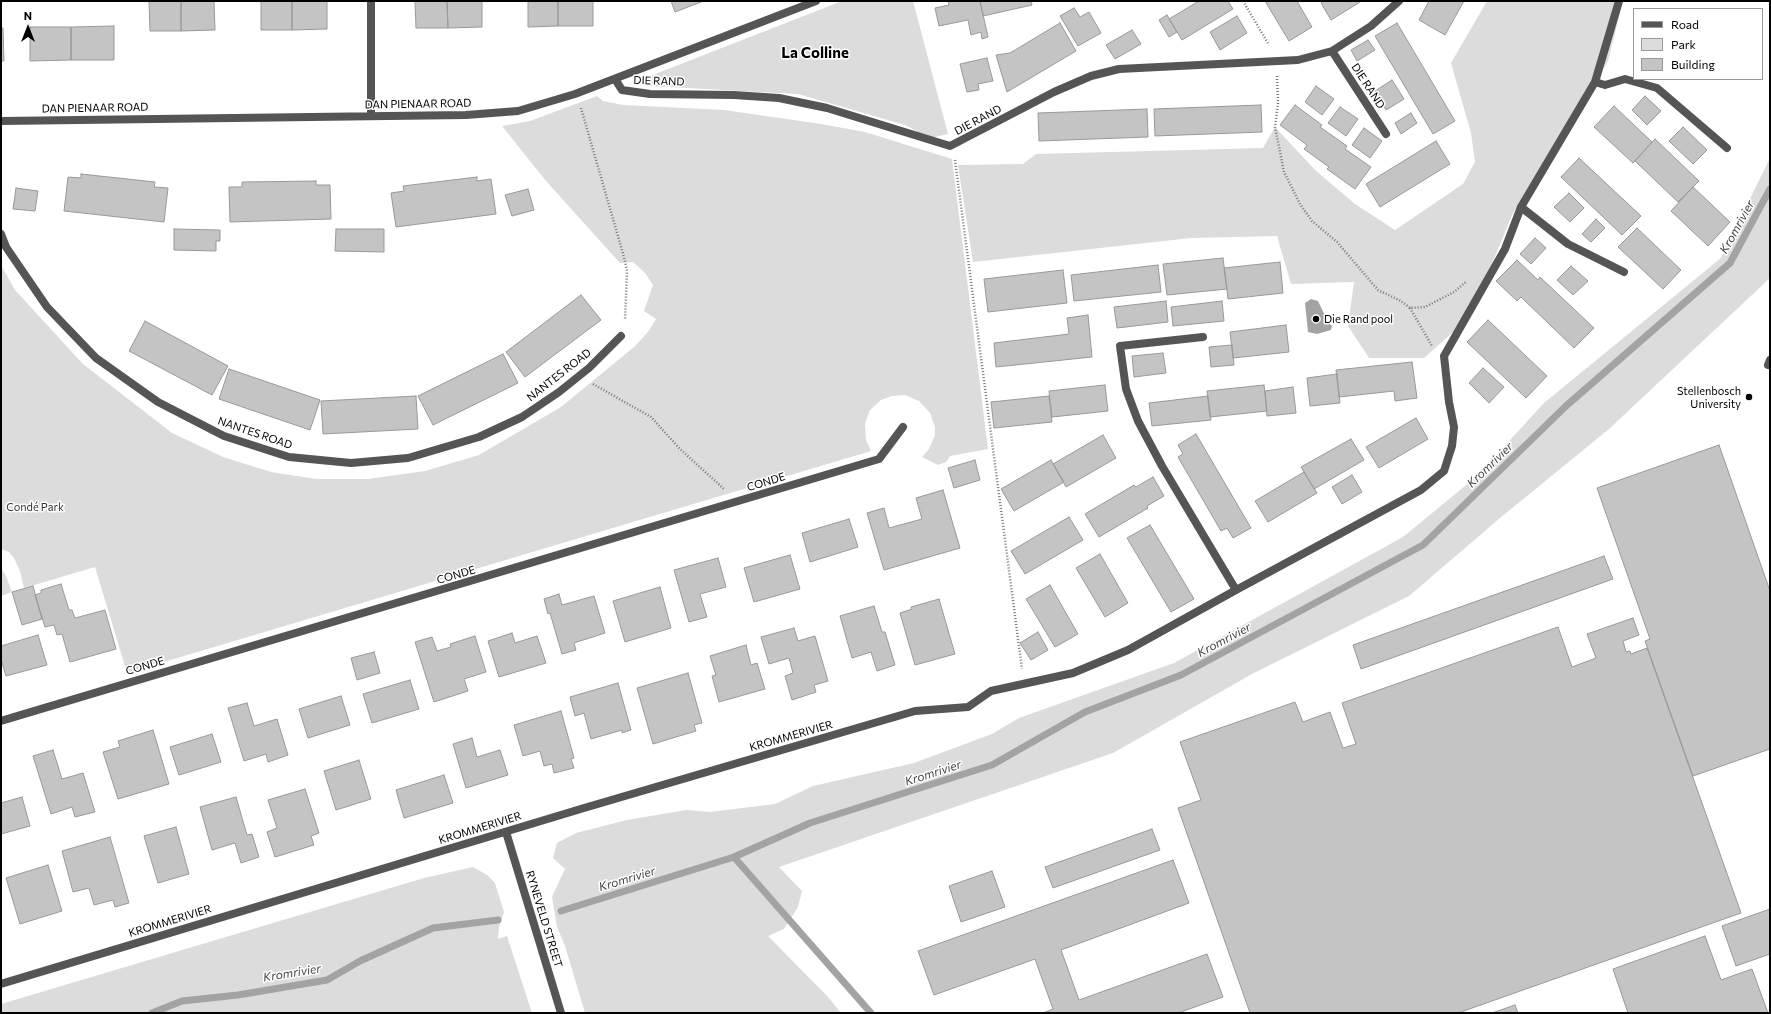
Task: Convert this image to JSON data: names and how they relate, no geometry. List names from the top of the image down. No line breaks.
{"streets":{"street":["DIE RAND","DAN PIENAAR ROAD","NANTES ROAD","CONDE","KROMMERIVIER","RYNEVELD STREET"]},"crossings":[["DIE RAND","DAN PIENAAR ROAD"],["KROMMERIVIER","RYNEVELD STREET"]],"districts":["La Colline"],"water":["Kromrivier"],"parks":["Condé Park"],"places":["Die Rand pool","Stellenbosch University"],"legend":["Road","Park","Building"],"north":"top"}
